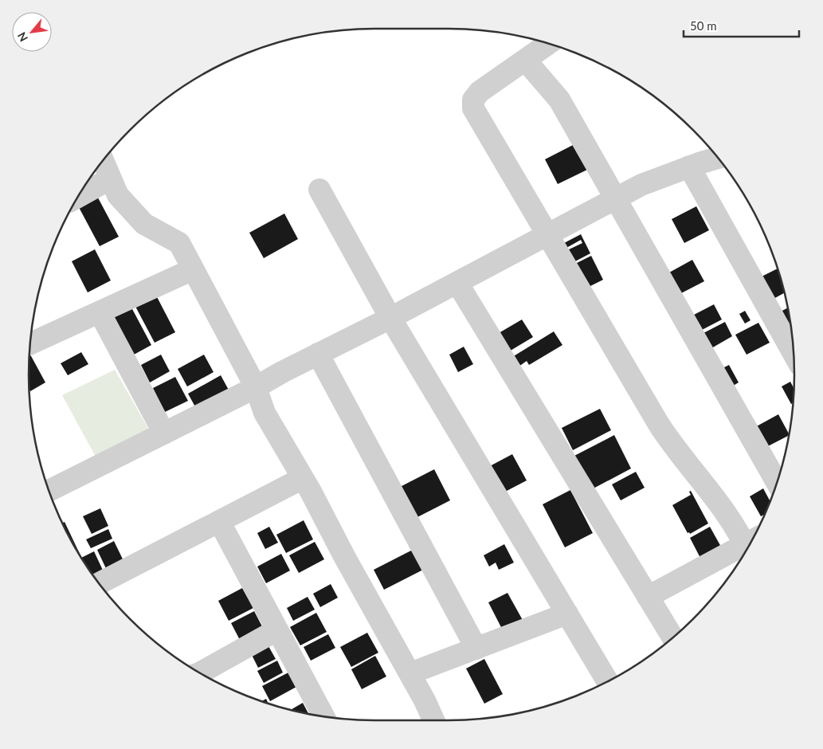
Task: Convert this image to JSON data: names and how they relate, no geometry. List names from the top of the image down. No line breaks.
{"scale_bar":"50 m","north":"bottom left"}
